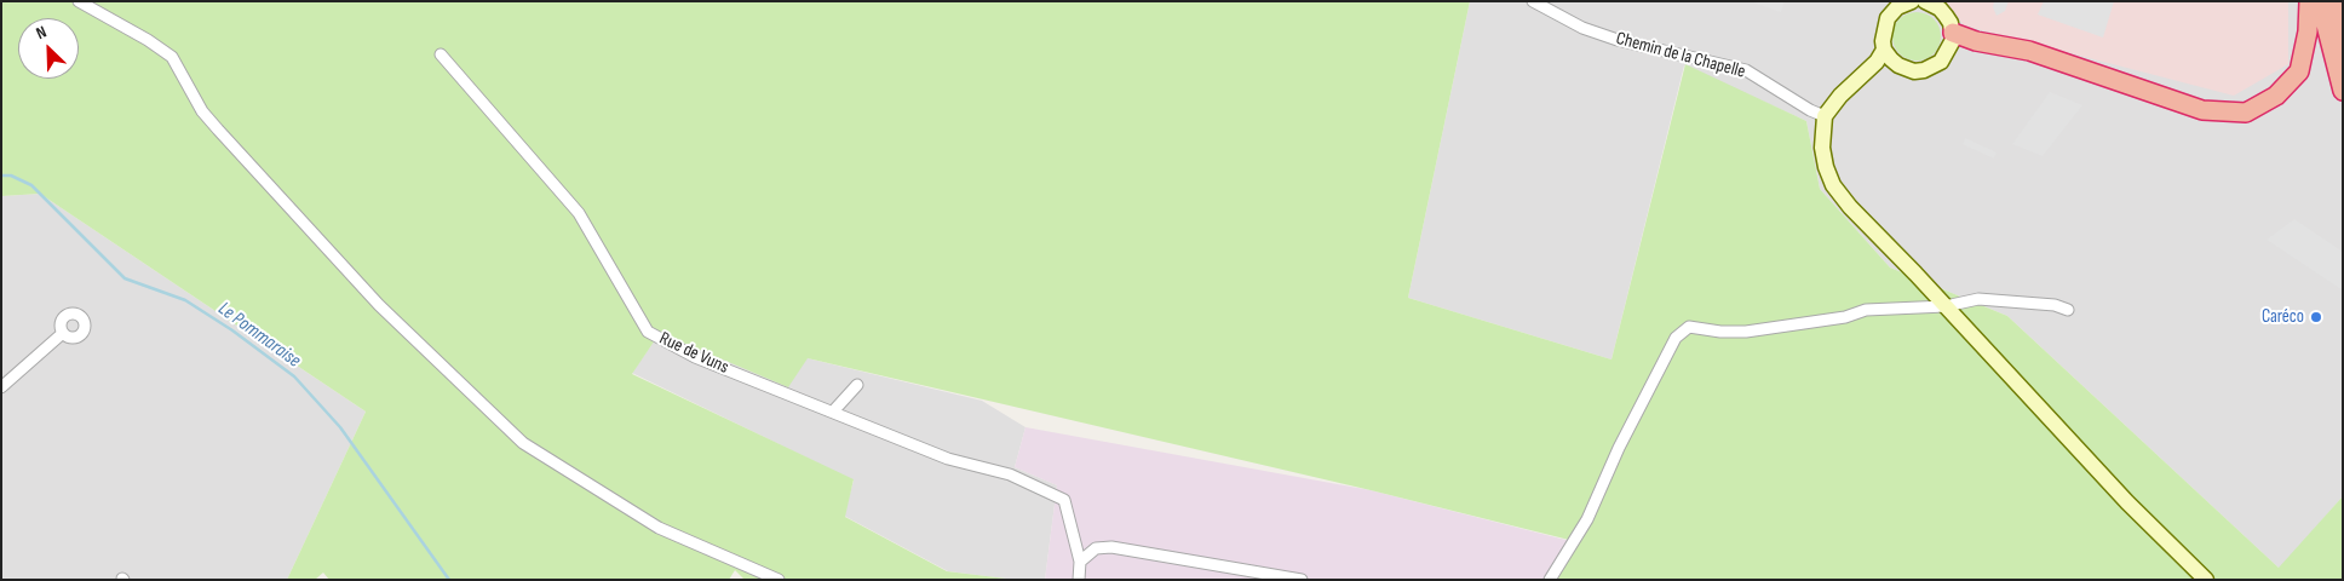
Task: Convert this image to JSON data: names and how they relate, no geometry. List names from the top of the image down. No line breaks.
{"streets":{"street":["Chemin de la Chapelle","Rue de Vuns"]},"water":["Le Pommaraise"],"places":["Caréco"],"north":"top left"}
